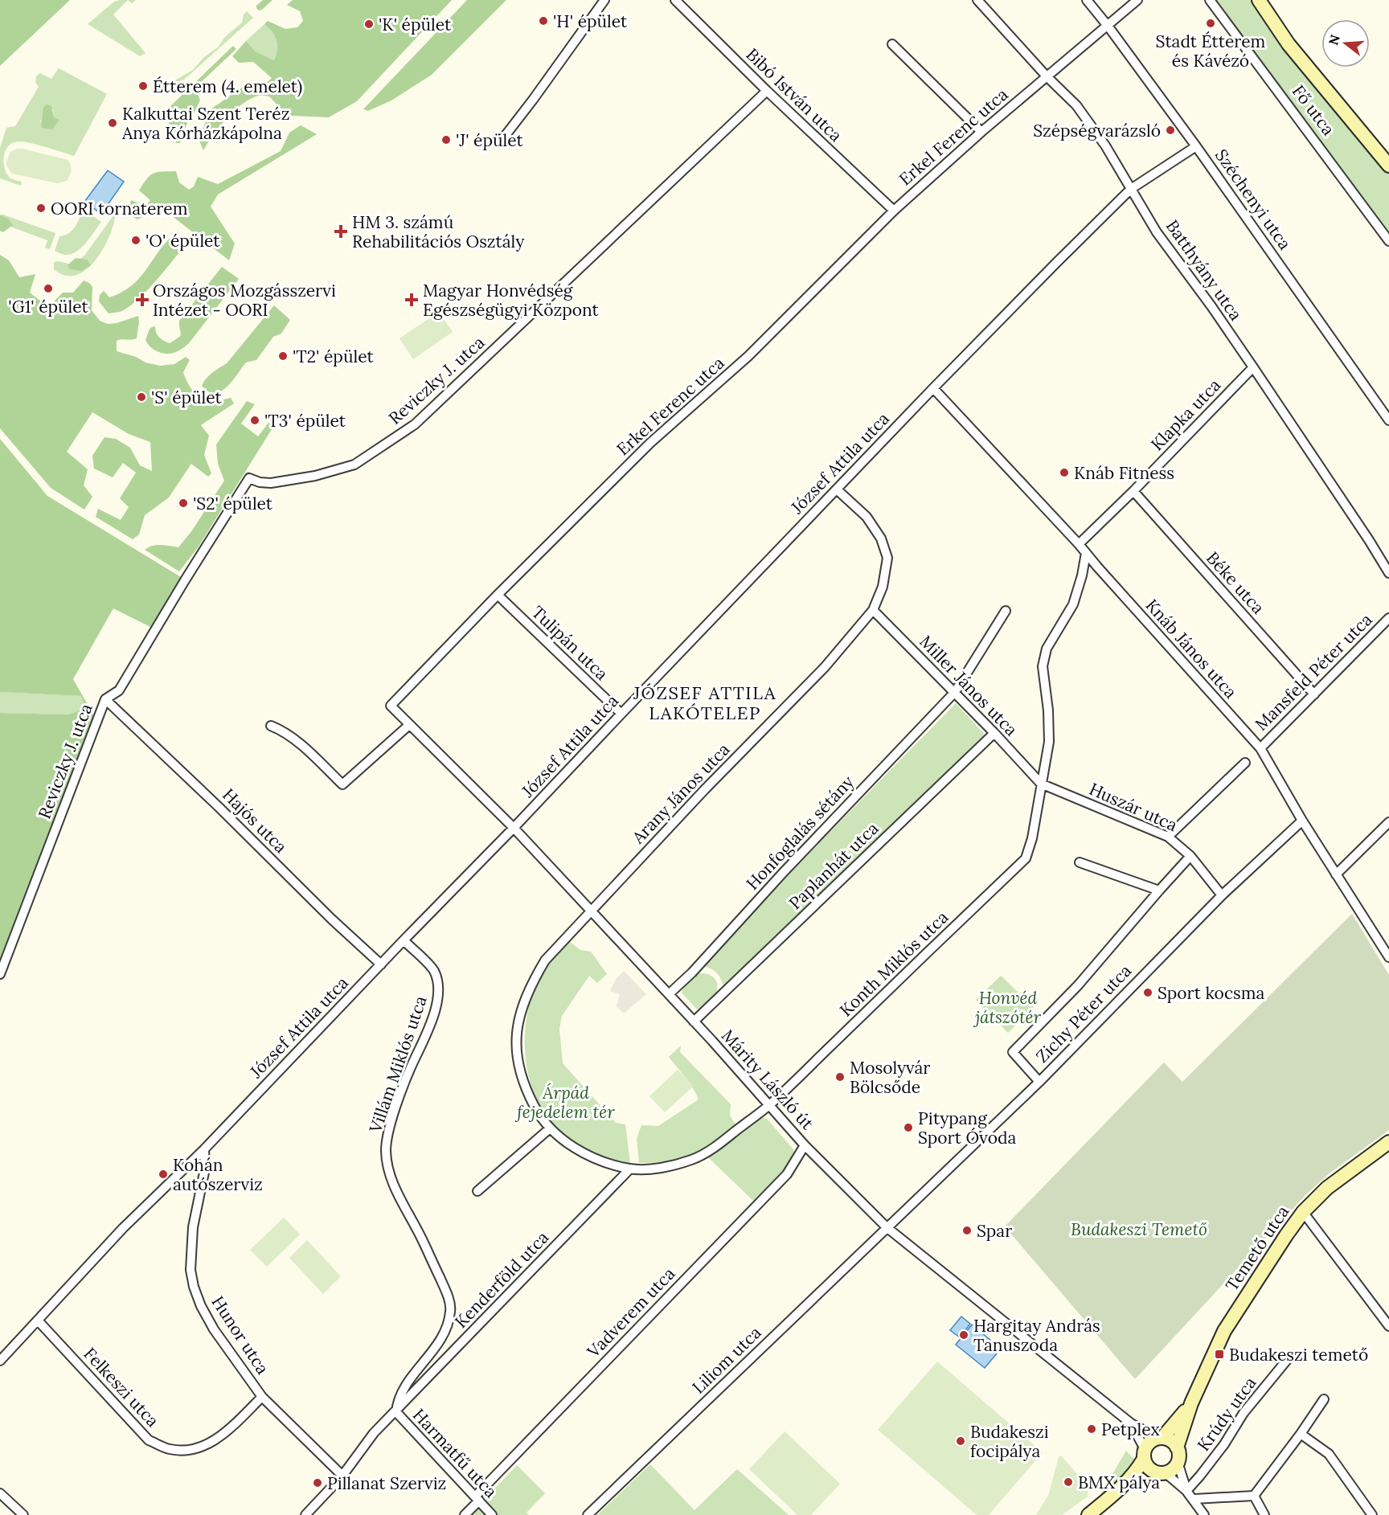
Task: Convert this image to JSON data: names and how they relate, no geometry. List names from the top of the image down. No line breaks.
{"streets":{"main road":["Fő utca","Temető utca"],"street":["Bibó István utca","Erkel Ferenc utca","Széchenyi utca","Batthyány utca","Reviczky J. utca","Klapka utca","József Attila utca","Béke utca","Tulipán utca","Knáb János utca","Mansfeld Péter utca","Miller János utca","Arany János utca","Huszár utca","Hajós utca","Honfoglalás sétány","Paplanhát utca","Konth Miklós utca","Zichy Péter utca","Villám Miklós utca","Márity László út","Kenderföld utca","Vadverem utca","Hunor utca","Liliom utca","Felkeszi utca","Krúdy utca","Harmatfű utca"]},"crossings":[["Bibó István utca","Erkel Ferenc utca"],["Bibó István utca","Reviczky J. utca"],["Erkel Ferenc utca","Széchenyi utca"],["Erkel Ferenc utca","Batthyány utca"],["Erkel Ferenc utca","Tulipán utca"],["Erkel Ferenc utca","Márity László út"],["Széchenyi utca","József Attila utca"],["Batthyány utca","Klapka utca"],["Batthyány utca","József Attila utca"],["Reviczky J. utca","Hajós utca"],["Klapka utca","Béke utca"],["Klapka utca","Knáb János utca"],["József Attila utca","Tulipán utca"],["József Attila utca","Knáb János utca"],["József Attila utca","Arany János utca"],["József Attila utca","Hajós utca"],["József Attila utca","Villám Miklós utca"],["József Attila utca","Márity László út"],["József Attila utca","Hunor utca"],["József Attila utca","Felkeszi utca"],["Béke utca","Mansfeld Péter utca"],["Knáb János utca","Mansfeld Péter utca"],["Knáb János utca","Konth Miklós utca"],["Knáb János utca","Zichy Péter utca"],["Miller János utca","Arany János utca"],["Miller János utca","Huszár utca"],["Miller János utca","Honfoglalás sétány"],["Miller János utca","Paplanhát utca"],["Miller János utca","Konth Miklós utca"],["Arany János utca","Konth Miklós utca"],["Arany János utca","Márity László út"],["Huszár utca","Konth Miklós utca"],["Huszár utca","Zichy Péter utca"],["Honfoglalás sétány","Márity László út"],["Paplanhát utca","Márity László út"],["Konth Miklós utca","Márity László út"],["Konth Miklós utca","Kenderföld utca"],["Zichy Péter utca","Márity László út"],["Zichy Péter utca","Liliom utca"],["Villám Miklós utca","Kenderföld utca"],["Villám Miklós utca","Harmatfű utca"],["Márity László út","Temető utca"],["Márity László út","Vadverem utca"],["Márity László út","Liliom utca"],["Kenderföld utca","Hunor utca"],["Kenderföld utca","Harmatfű utca"],["Vadverem utca","Harmatfű utca"],["Hunor utca","Felkeszi utca"]],"districts":["JÓZSEF ATTILA LAKÓTELEP"],"parks":["Honvéd játszótér","Árpád fejedelem tér","Budakeszi Temető"],"places":{"other":["'H' épület","Stadt Étterem és Kávézó","'K' épület","Étterem (4. emelet)","Kalkuttai Szent Teréz Anya Kórházkápolna","Szépségvarázsló","'J' épület","OORI tornaterem","'O' épület","'G1' épület","'T2' épület","'S' épület","'T3' épület","Knáb Fitness","'S2' épület","Sport kocsma","Mosolyvár Bölcsőde","Pitypang Sport Óvoda","Kohán autószerviz","Spar","Hargitay András Tanuszoda","Petplex","Budakeszi focipálya","BMX pálya","Pillanat Szerviz"],"health":["HM 3. számú Rehabilitációs Osztály","Országos Mozgásszervi Intézet - OORI","Magyar Honvédség Egészségügyi Központ"],"transit":["Budakeszi temető"]},"north":"left"}
